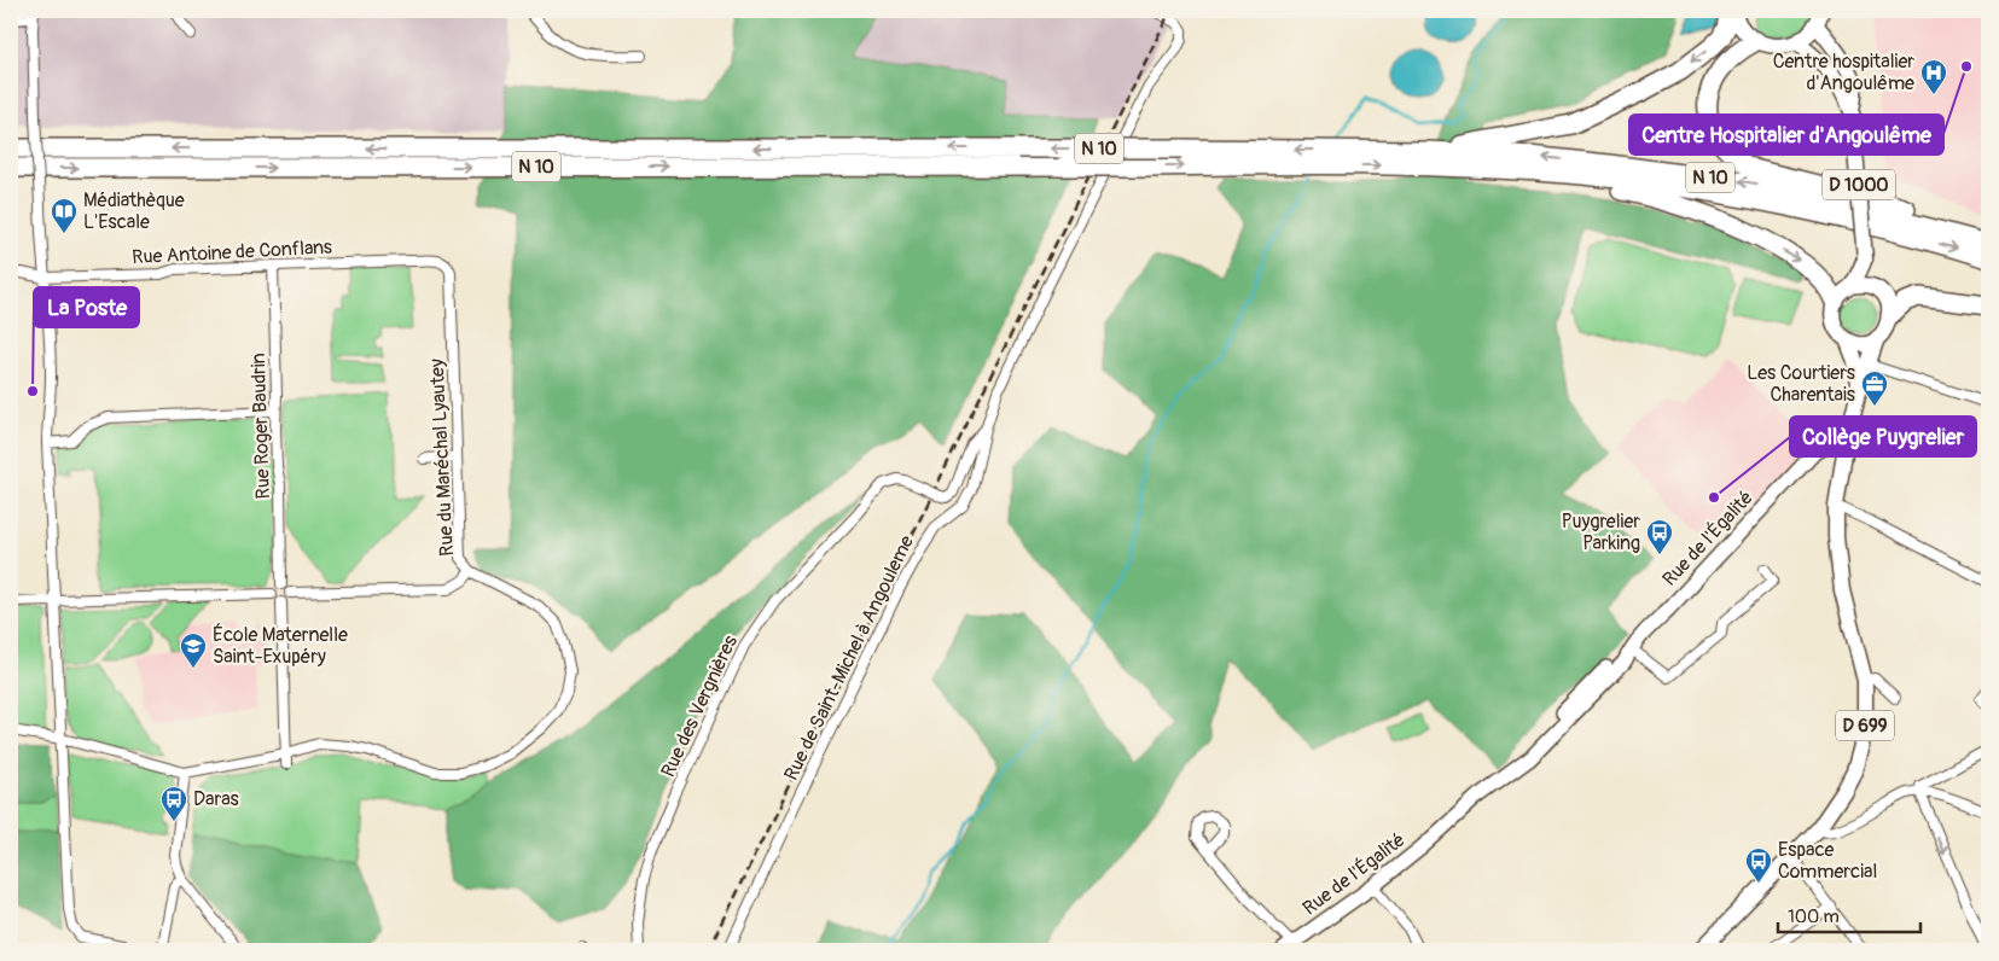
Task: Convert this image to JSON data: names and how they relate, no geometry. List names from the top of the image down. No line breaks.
{"streets":{"highway":["N 10"],"main road":["D 1000","D 699"],"street":["Rue Antoine de Conflans","Rue Roger Baudrin","Rue du Maréchal Lyautey","Rue de l'Égalité","Rue de Saint-Michel à Angouleme","Rue des Vergnières"]},"crossings":[["Rue Antoine de Conflans","Rue Roger Baudrin"],["Rue Antoine de Conflans","Rue du Maréchal Lyautey"],["Rue de l'Égalité","D 699"],["Rue de Saint-Michel à Angouleme","Rue des Vergnières"]],"places":{"other":["Centre Hospitalier d'Angoulême","La Poste","Collège Puygrelier"],"hospital":["Centre hospitalier d'Angoulême"],"library":["Médiathèque L'Escale"],"office":["Les Courtiers Charentais"],"bus stop":["Puygrelier Parking","Daras","Espace Commercial"],"school or university":["École Maternelle Saint-Exupéry"]},"scale_bar":"100 m"}
